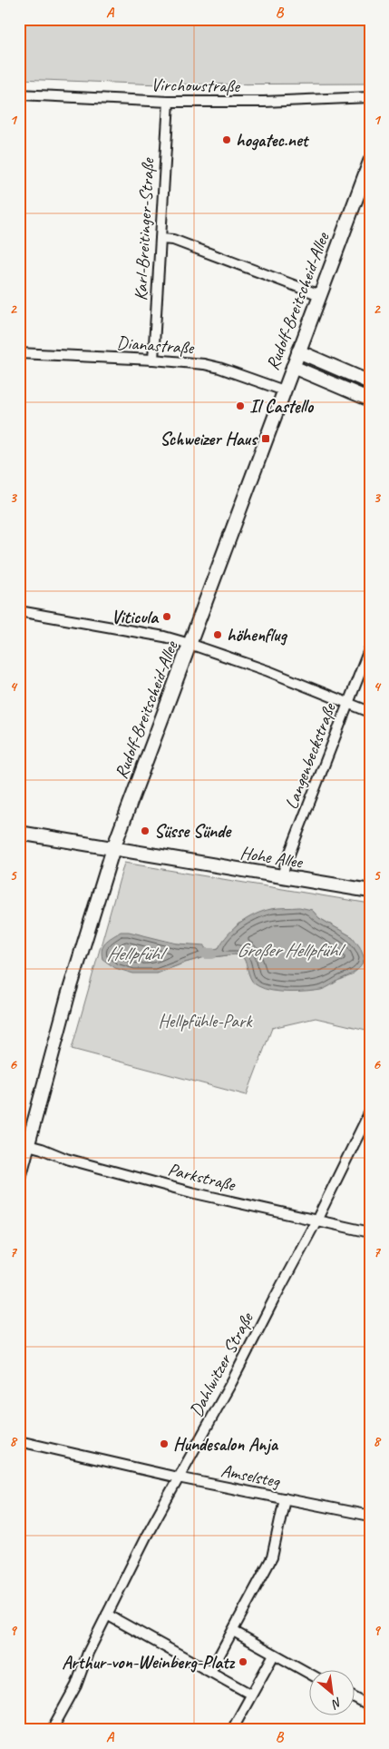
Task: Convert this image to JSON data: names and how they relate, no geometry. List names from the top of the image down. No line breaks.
{"streets":{"street":["Virchowstraße","Karl-Breitinger-Straße","Rudolf-Breitscheid-Allee","Dianastraße","Langenbeckstraße","Hohe Allee","Parkstraße","Dahlwitzer Straße","Amselsteg"]},"crossings":[["Virchowstraße","Karl-Breitinger-Straße"],["Karl-Breitinger-Straße","Dianastraße"],["Rudolf-Breitscheid-Allee","Dianastraße"],["Rudolf-Breitscheid-Allee","Hohe Allee"],["Rudolf-Breitscheid-Allee","Parkstraße"],["Langenbeckstraße","Hohe Allee"],["Parkstraße","Dahlwitzer Straße"],["Dahlwitzer Straße","Amselsteg"]],"water":["Großer Hellpfühl","Hellpfühl"],"parks":["Hellpfühle-Park"],"places":{"other":["hogatec.net","Il Castello","Viticula","höhenflug","Süsse Sünde","Hundesalon Anja","Arthur-von-Weinberg-Platz"],"transit":["Schweizer Haus"]},"north":"bottom right","grid":{"columns":["A","B"],"rows":["1","2","3","4","5","6","7","8","9"]}}
